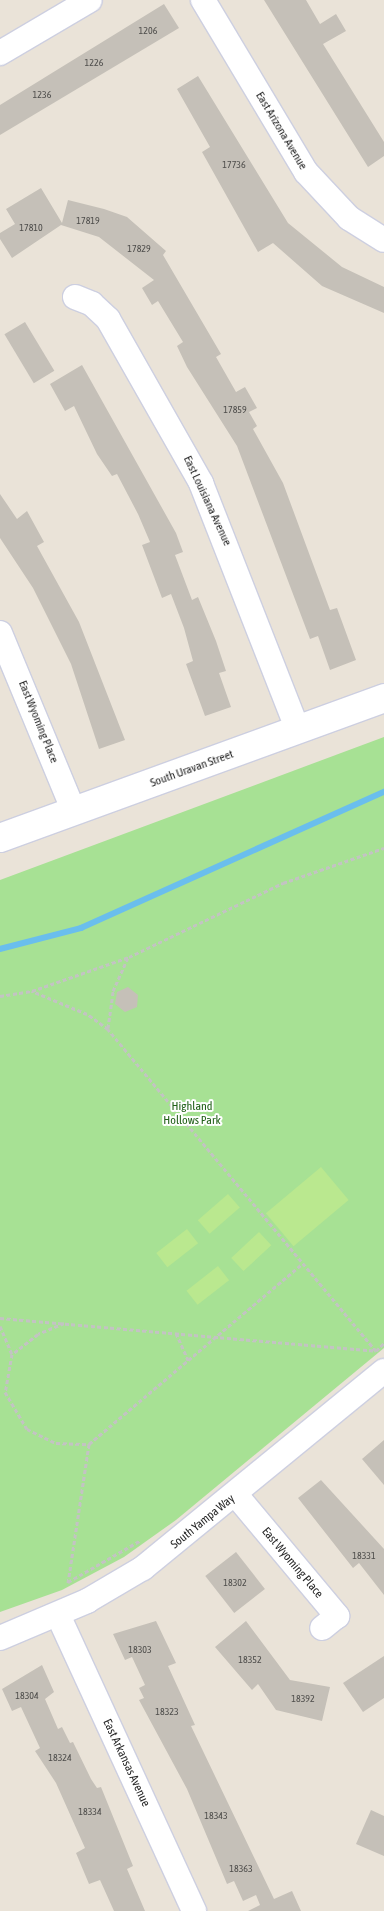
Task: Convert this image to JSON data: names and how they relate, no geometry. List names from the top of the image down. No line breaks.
{"streets":{"street":["East Arizona Avenue","East Louisiana Avenue","East Wyoming Place","South Uravan Street","South Yampa Way","East Arkansas Avenue"]},"crossings":[["East Louisiana Avenue","South Uravan Street"],["East Wyoming Place","South Uravan Street"],["East Wyoming Place","South Yampa Way"],["South Yampa Way","East Arkansas Avenue"]],"parks":["Highland Hollows Park"],"house_numbers":["1206","1226","1236","17736","17819","17810","17829","17859","18331","18302","18303","18352","18304","18392","18323","18324","18334","18343","18363"]}
